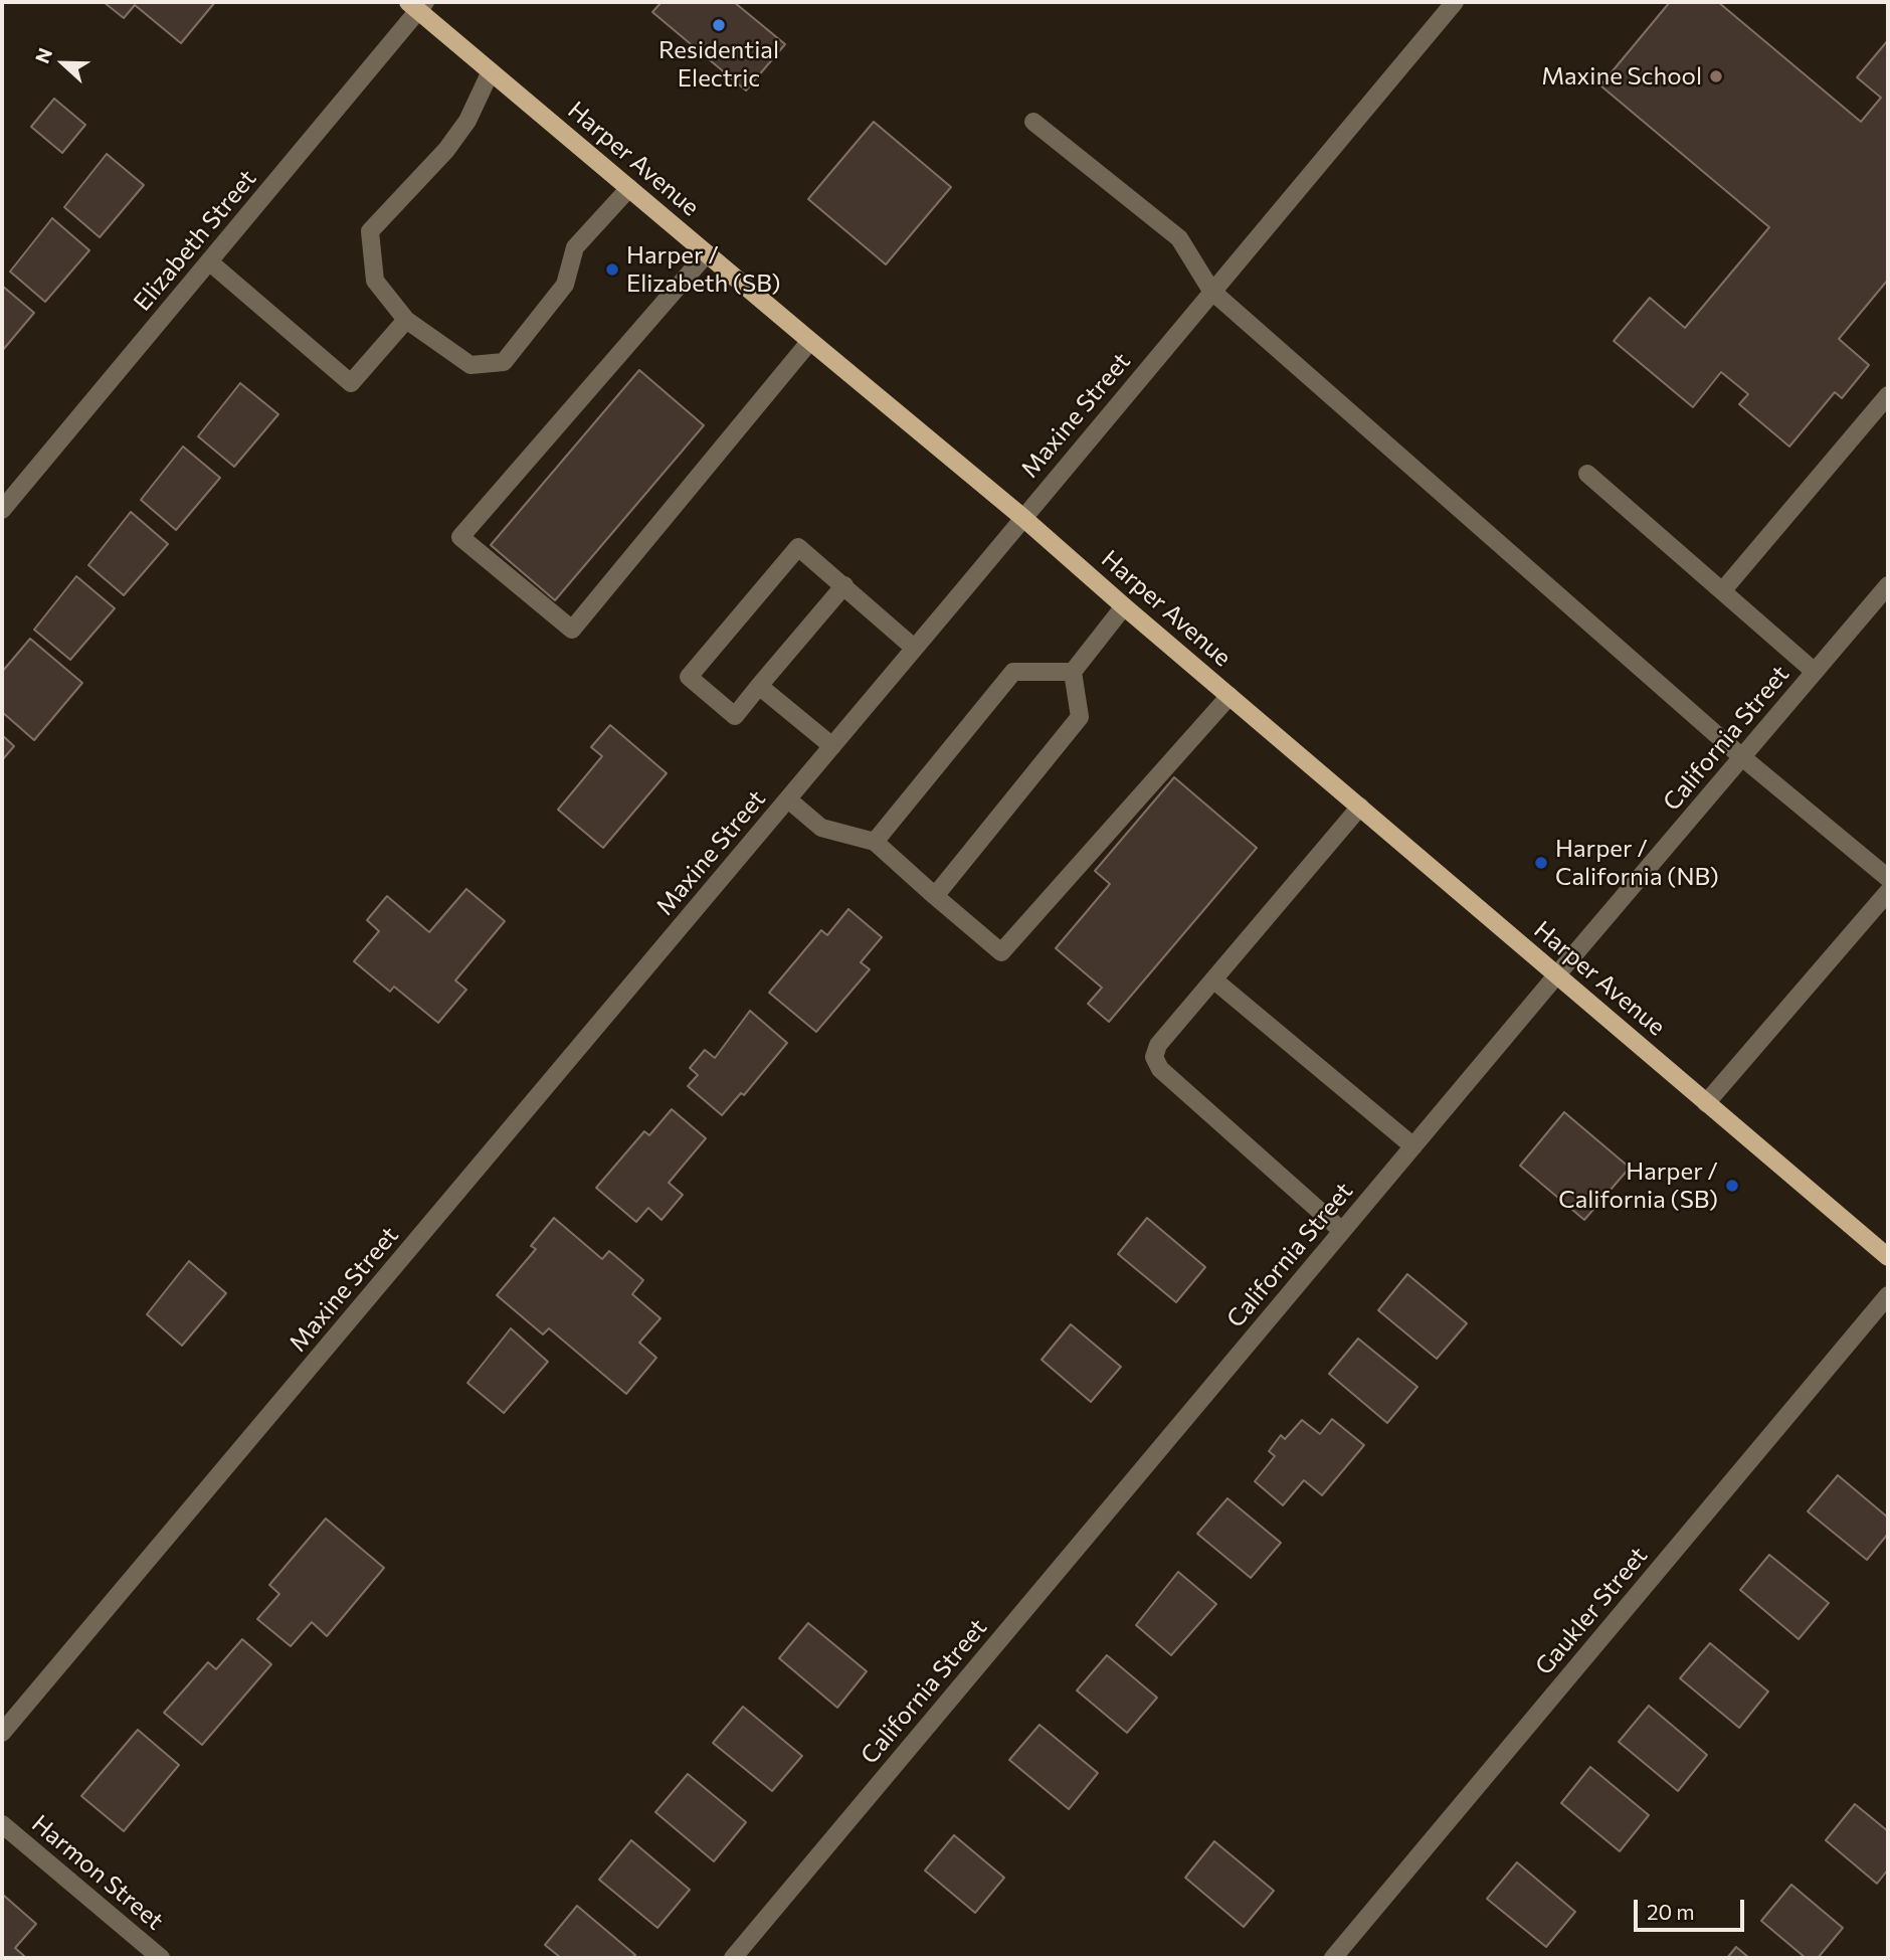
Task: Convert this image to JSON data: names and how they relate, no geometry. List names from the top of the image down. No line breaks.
{"streets":{"main road":["Harper Avenue"],"street":["Elizabeth Street","Maxine Street","California Street","Gaukler Street","Harmon Street"]},"crossings":[["Harper Avenue","Elizabeth Street"],["Harper Avenue","Maxine Street"],["Harper Avenue","California Street"]],"places":["Residential Electric","Maxine School","Harper / Elizabeth (SB)","Harper / California (NB)","Harper / California (SB)"],"scale_bar":"20 m","north":"left"}
